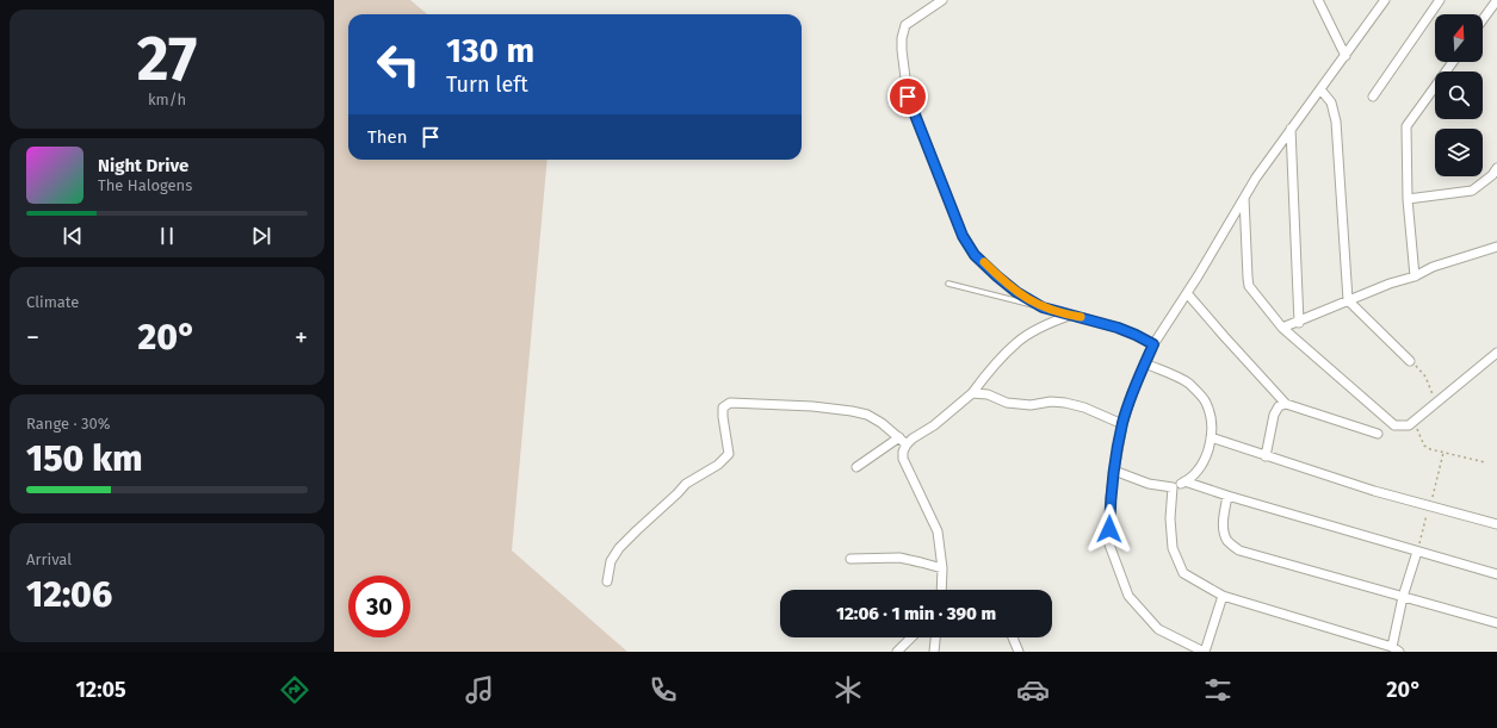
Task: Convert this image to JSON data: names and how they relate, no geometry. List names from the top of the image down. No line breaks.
{"north":"top","page":{"tile":[["27","km/h"],"Climate",["Range · 30%","150 km"],["Arrival","12:06"]],"turn":["130 m","Turn left"],"then":"Then","song":["Night Drive","The Halogens"],"heat":["−","20°","+"],"limit":"30","trip":"12:06 · 1 min · 390 m","tabs":["12:05","20°"]}}
